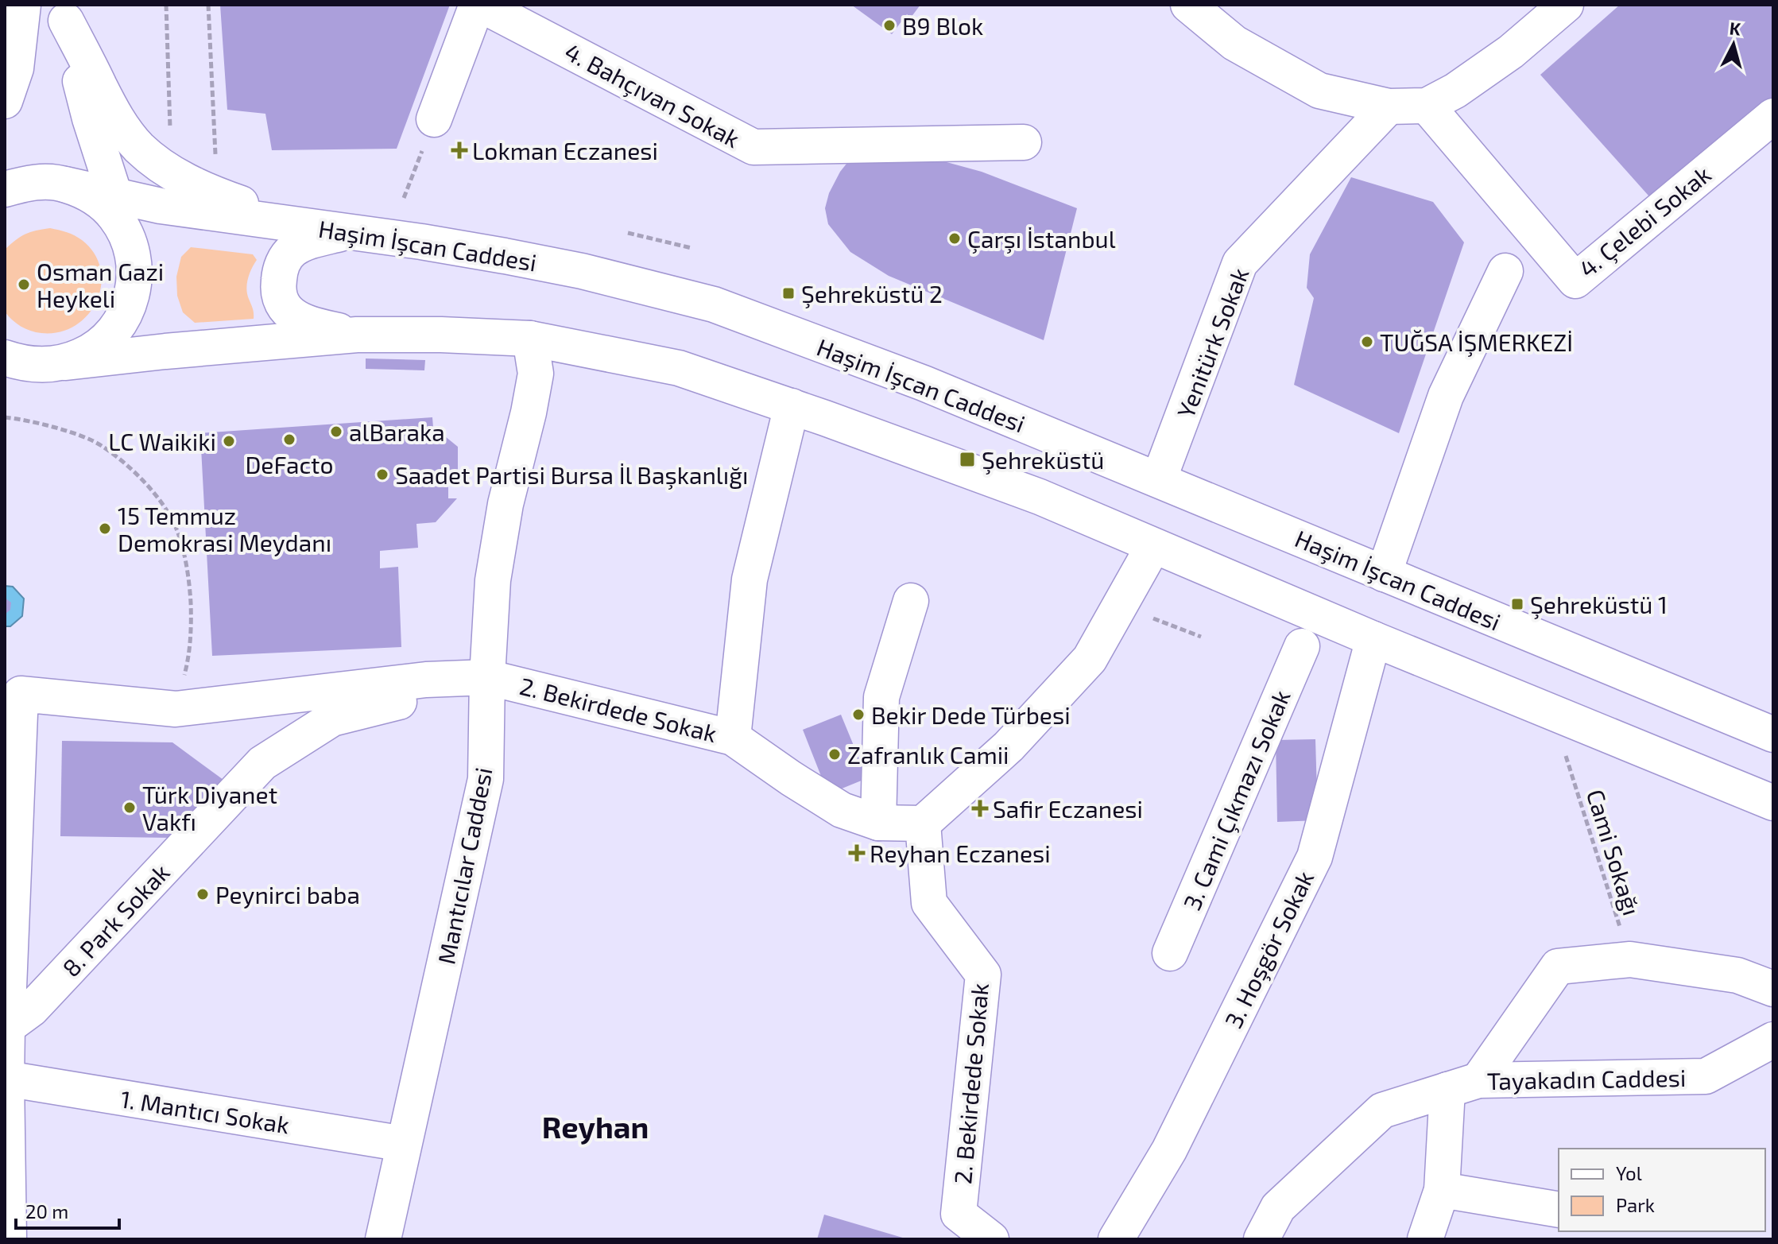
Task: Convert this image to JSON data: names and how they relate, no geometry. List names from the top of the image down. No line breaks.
{"streets":{"street":["4. Bahçıvan Sokak","4. Çelebi Sokak","Haşim İşcan Caddesi","Yenitürk Sokak","2. Bekirdede Sokak","3. Cami Çıkmazı Sokak","Mantıcılar Caddesi","8. Park Sokak","3. Hoşgör Sokak","Tayakadın Caddesi","1. Mantıcı Sokak"],"path":["Cami Sokağı"]},"crossings":[["Haşim İşcan Caddesi","Yenitürk Sokak"],["2. Bekirdede Sokak","Mantıcılar Caddesi"],["2. Bekirdede Sokak","8. Park Sokak"],["Mantıcılar Caddesi","8. Park Sokak"],["Mantıcılar Caddesi","1. Mantıcı Sokak"]],"districts":["Reyhan"],"places":{"other":["B9 Blok","Çarşı İstanbul","Osman Gazi Heykeli","TUĞSA İŞMERKEZİ","alBaraka","DeFacto","LC Waikiki","Saadet Partisi Bursa İl Başkanlığı","15 Temmuz Demokrasi Meydanı","Bekir Dede Türbesi","Zafranlık Camii","Türk Diyanet Vakfı","Peynirci baba"],"health":["Lokman Eczanesi","Safir Eczanesi","Reyhan Eczanesi"],"transit":["Şehreküstü 2","Şehreküstü","Şehreküstü 1"]},"legend":["Yol","Park"],"scale_bar":"20 m","north":"top"}
